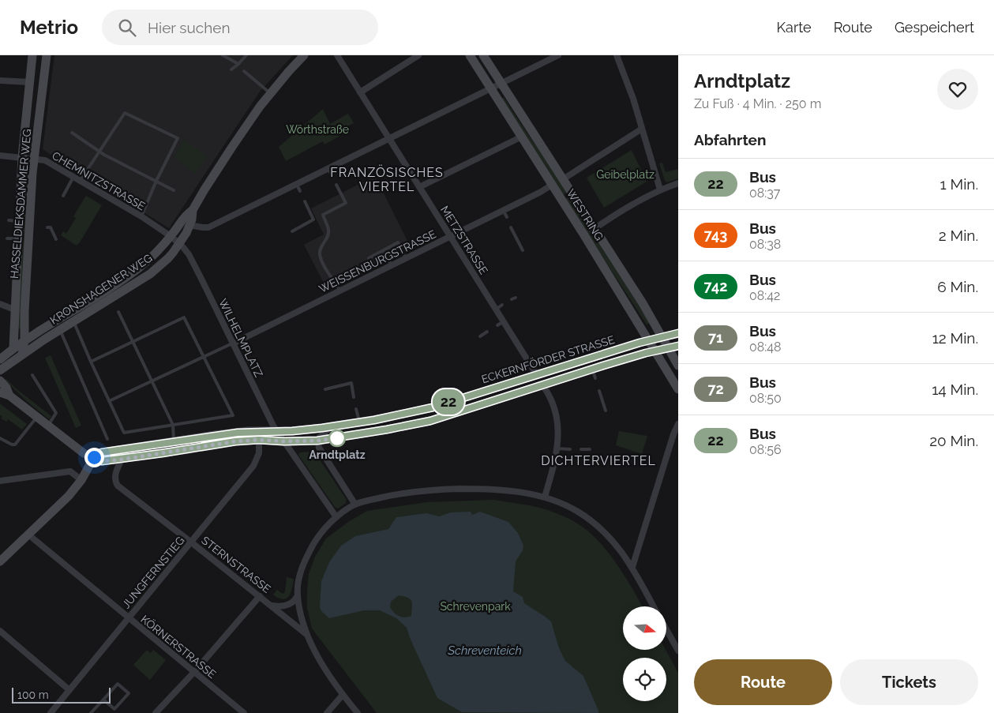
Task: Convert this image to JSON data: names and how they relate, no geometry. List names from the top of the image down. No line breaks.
{"streets":{"main road":["HASSELDIEKSDAMMER WEG","WESTRING","KRONSHAGENER WEG","ECKERNFÖRDER STRASSE"],"street":["CHEMNITZSTRASSE","METZSTRASSE","WEISSENBURGSTRASSE","WILHELMPLATZ","STERNSTRASSE","JUNGFERNSTIEG","KÖRNERSTRASSE"]},"crossings":[["CHEMNITZSTRASSE","HASSELDIEKSDAMMER WEG"],["CHEMNITZSTRASSE","KRONSHAGENER WEG"],["CHEMNITZSTRASSE","WILHELMPLATZ"],["HASSELDIEKSDAMMER WEG","KRONSHAGENER WEG"],["WESTRING","WEISSENBURGSTRASSE"],["WESTRING","ECKERNFÖRDER STRASSE"],["METZSTRASSE","WEISSENBURGSTRASSE"],["METZSTRASSE","ECKERNFÖRDER STRASSE"],["WEISSENBURGSTRASSE","WILHELMPLATZ"],["KRONSHAGENER WEG","WILHELMPLATZ"],["WILHELMPLATZ","ECKERNFÖRDER STRASSE"],["ECKERNFÖRDER STRASSE","STERNSTRASSE"],["ECKERNFÖRDER STRASSE","JUNGFERNSTIEG"],["STERNSTRASSE","JUNGFERNSTIEG"],["JUNGFERNSTIEG","KÖRNERSTRASSE"]],"districts":["FRANZÖSISCHES VIERTEL","DICHTERVIERTEL"],"water":["Schreventeich"],"parks":["Wörthstraße","Geibelplatz","Schrevenpark"],"places":["Arndtplatz"],"lines":["bus line 22"],"scale_bar":"100 m","north":"right","page":{"header":"Metrio","search":"Hier suchen","nav":["Karte","Route","Gespeichert"],"on_map":"22","heading":[["Arndtplatz","Zu Fuß · 4 Min. · 250 m"],"Abfahrten"],"list":[{"mark":"22","name":"Bus","note":"08:37","value":"1 Min."},{"mark":"743","name":"Bus","note":"08:38","value":"2 Min."},{"mark":"742","name":"Bus","note":"08:42","value":"6 Min."},{"mark":"71","name":"Bus","note":"08:48","value":"12 Min."},{"mark":"72","name":"Bus","note":"08:50","value":"14 Min."},{"mark":"22","name":"Bus","note":"08:56","value":"20 Min."}],"buttons":["Route","Tickets"],"scale":"100 m"}}
